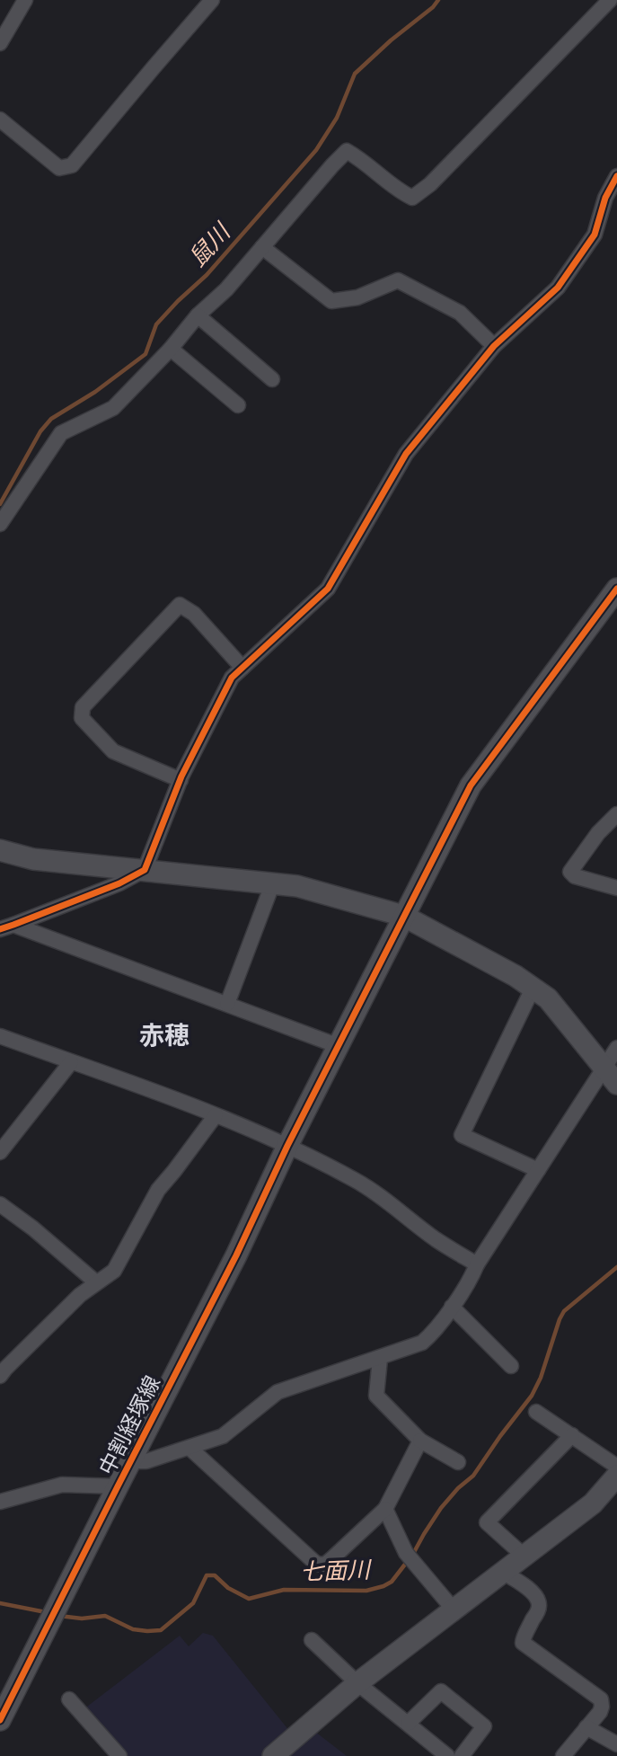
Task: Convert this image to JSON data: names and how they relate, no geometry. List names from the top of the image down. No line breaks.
{"streets":{"street":["中割経塚線"]},"districts":["赤穂"],"water":["鼠川","七面川"]}
